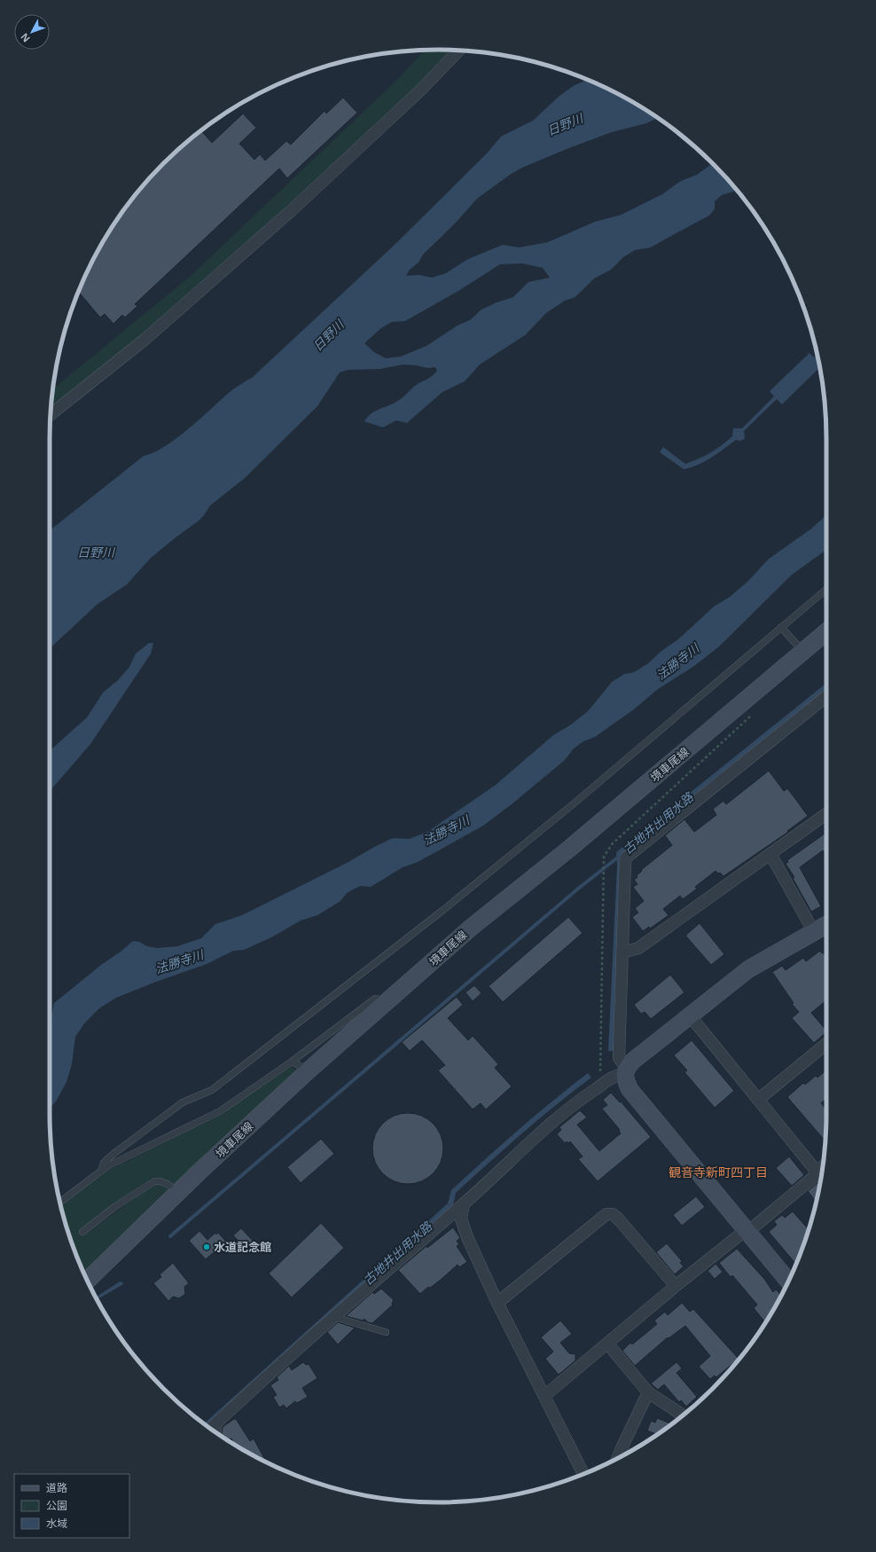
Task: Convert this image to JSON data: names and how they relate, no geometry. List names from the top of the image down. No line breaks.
{"streets":{"main road":["境車尾線"]},"districts":["観音寺新町四丁目"],"water":["日野川","法勝寺川","古地井出用水路"],"places":["水道記念館"],"legend":["道路","公園","水域"],"north":"bottom left"}
